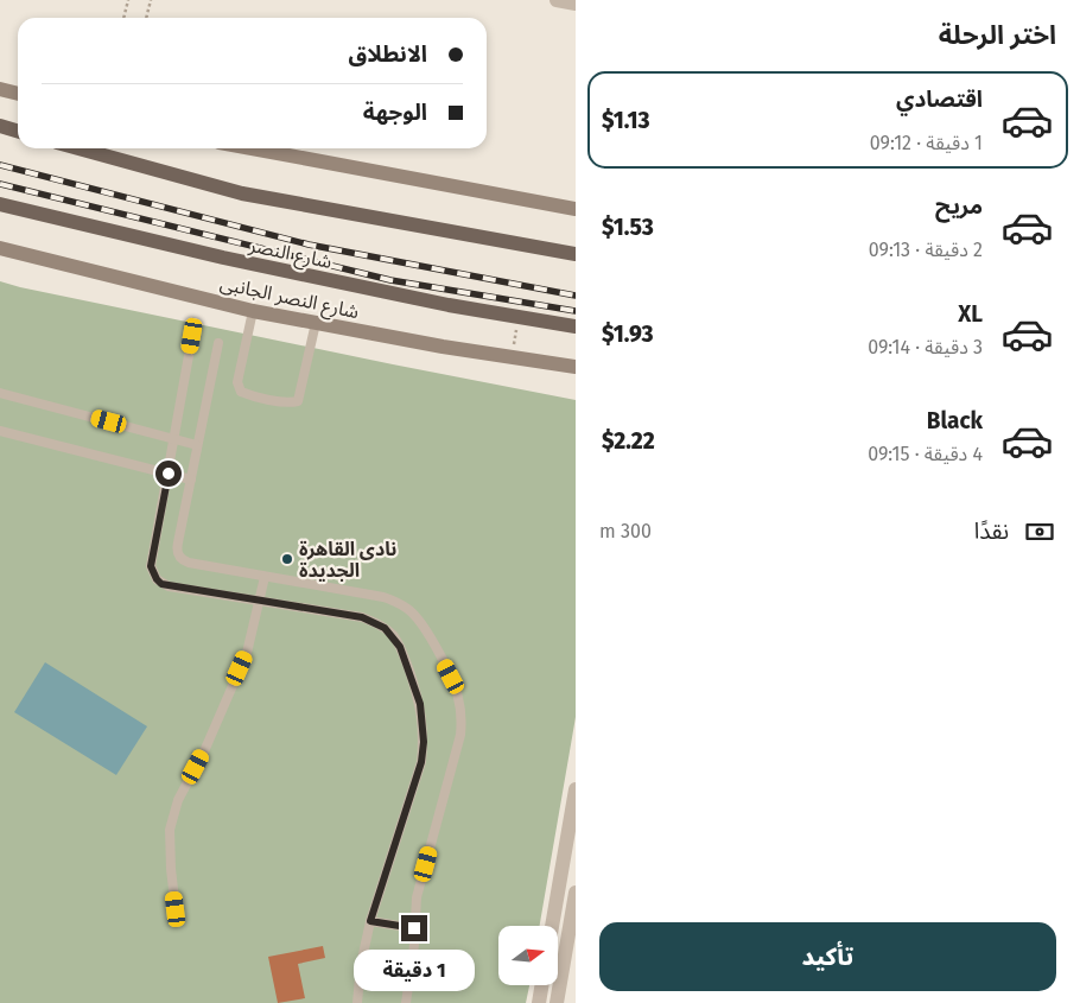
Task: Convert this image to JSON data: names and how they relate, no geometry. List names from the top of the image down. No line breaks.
{"streets":{"main road":["شارع النصر"],"street":["شارع النصر الجانبى"]},"places":["نادى القاهرة الجديدة"],"north":"right","page":{"heading":"اختر الرحلة","banner":["الانطلاق","الوجهة"],"list":[{"name":"اقتصادي","note":"1 دقيقة · 09:12","value":"$1.13"},{"name":"مريح","note":"2 دقيقة · 09:13","value":"$1.53"},{"name":"XL","note":"3 دقيقة · 09:14","value":"$1.93"},{"name":"Black","note":"4 دقيقة · 09:15","value":"$2.22"}],"pay":["نقدًا","300 m"],"buttons":"تأكيد","bubble":"1 دقيقة"}}
